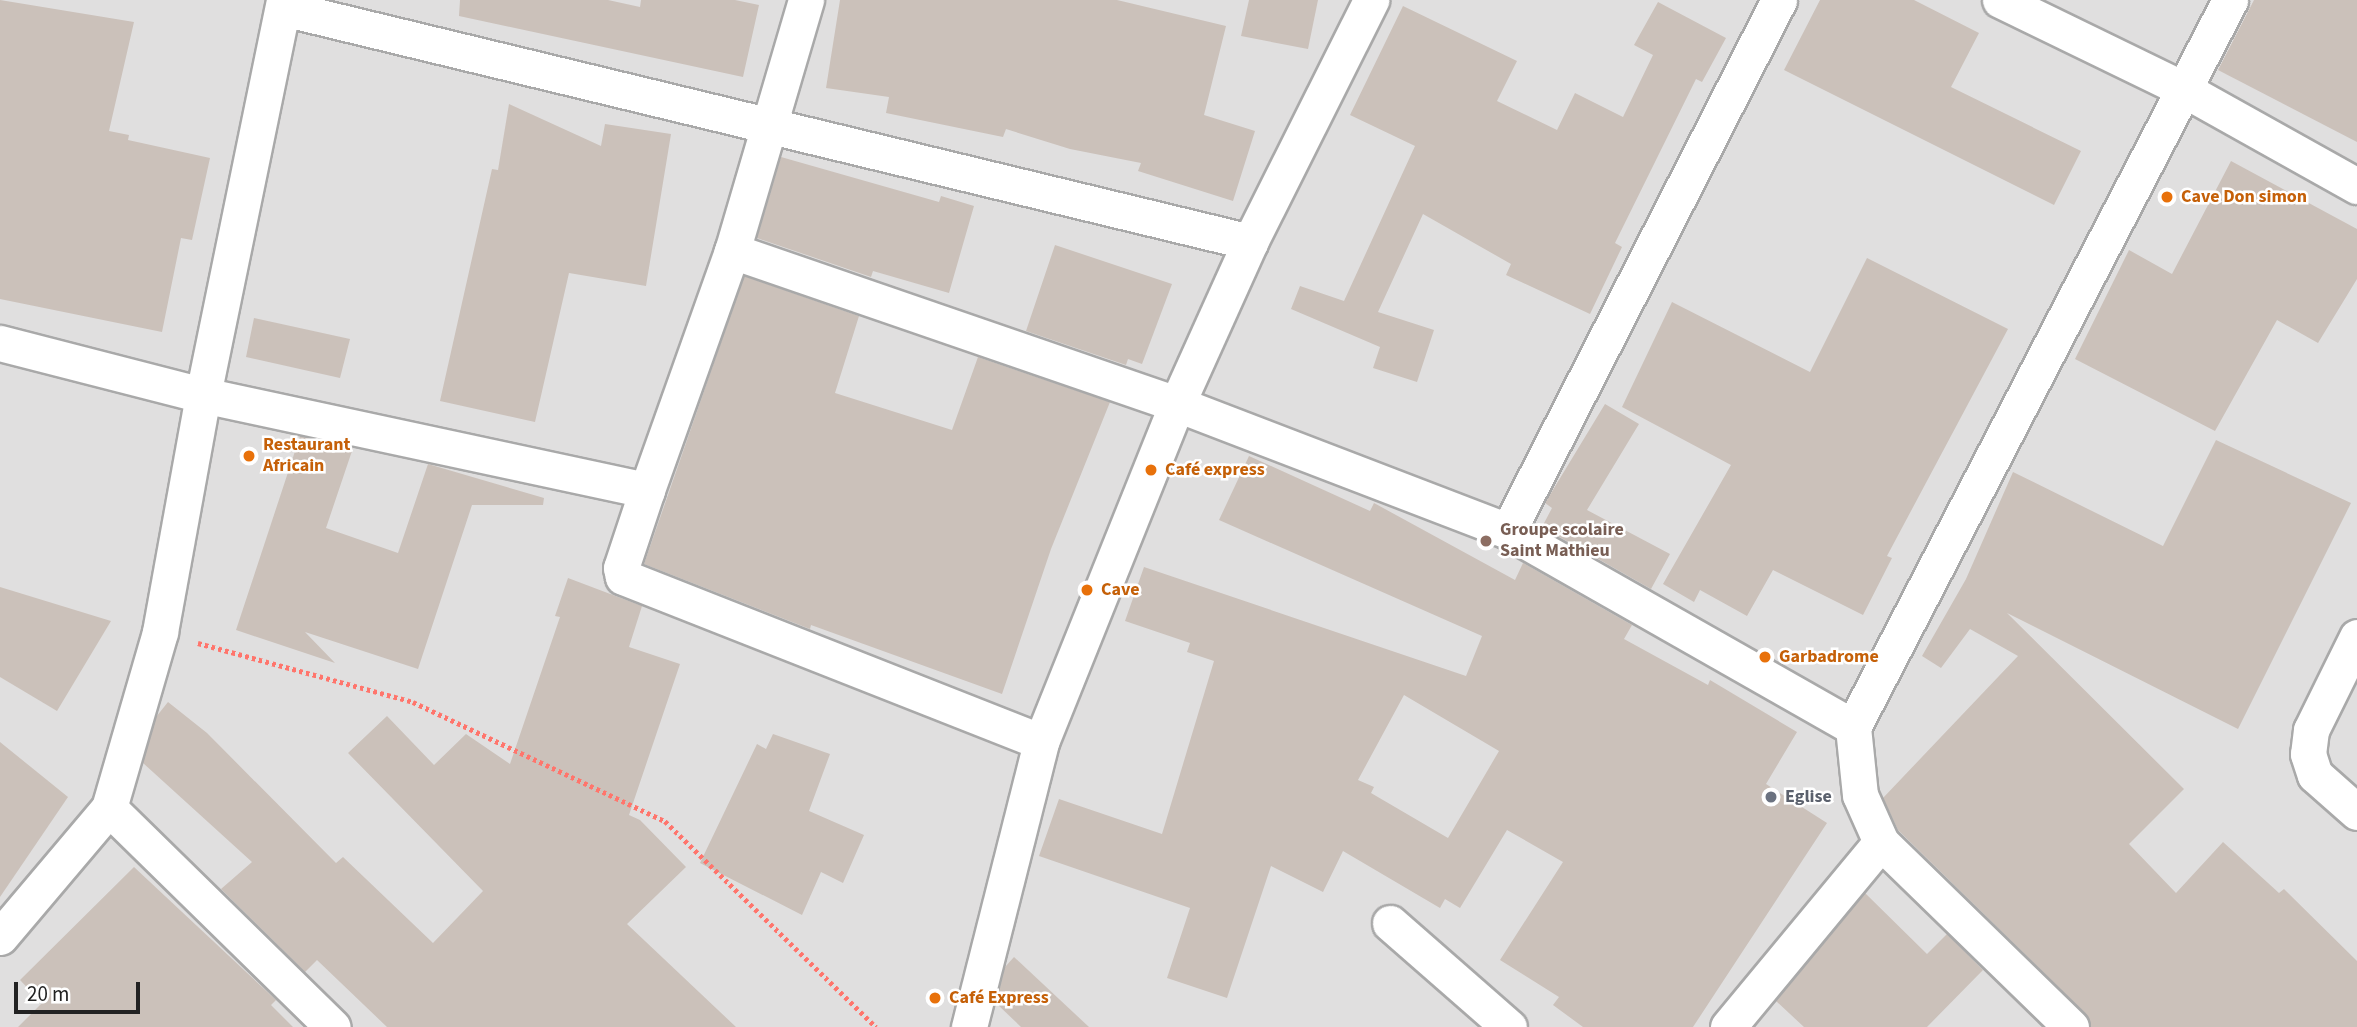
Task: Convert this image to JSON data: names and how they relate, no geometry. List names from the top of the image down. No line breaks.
{"places":["Cave Don simon","Restaurant Africain","Café express","Groupe scolaire Saint Mathieu","Cave","Garbadrome","Eglise","Café Express"],"scale_bar":"20 m"}
